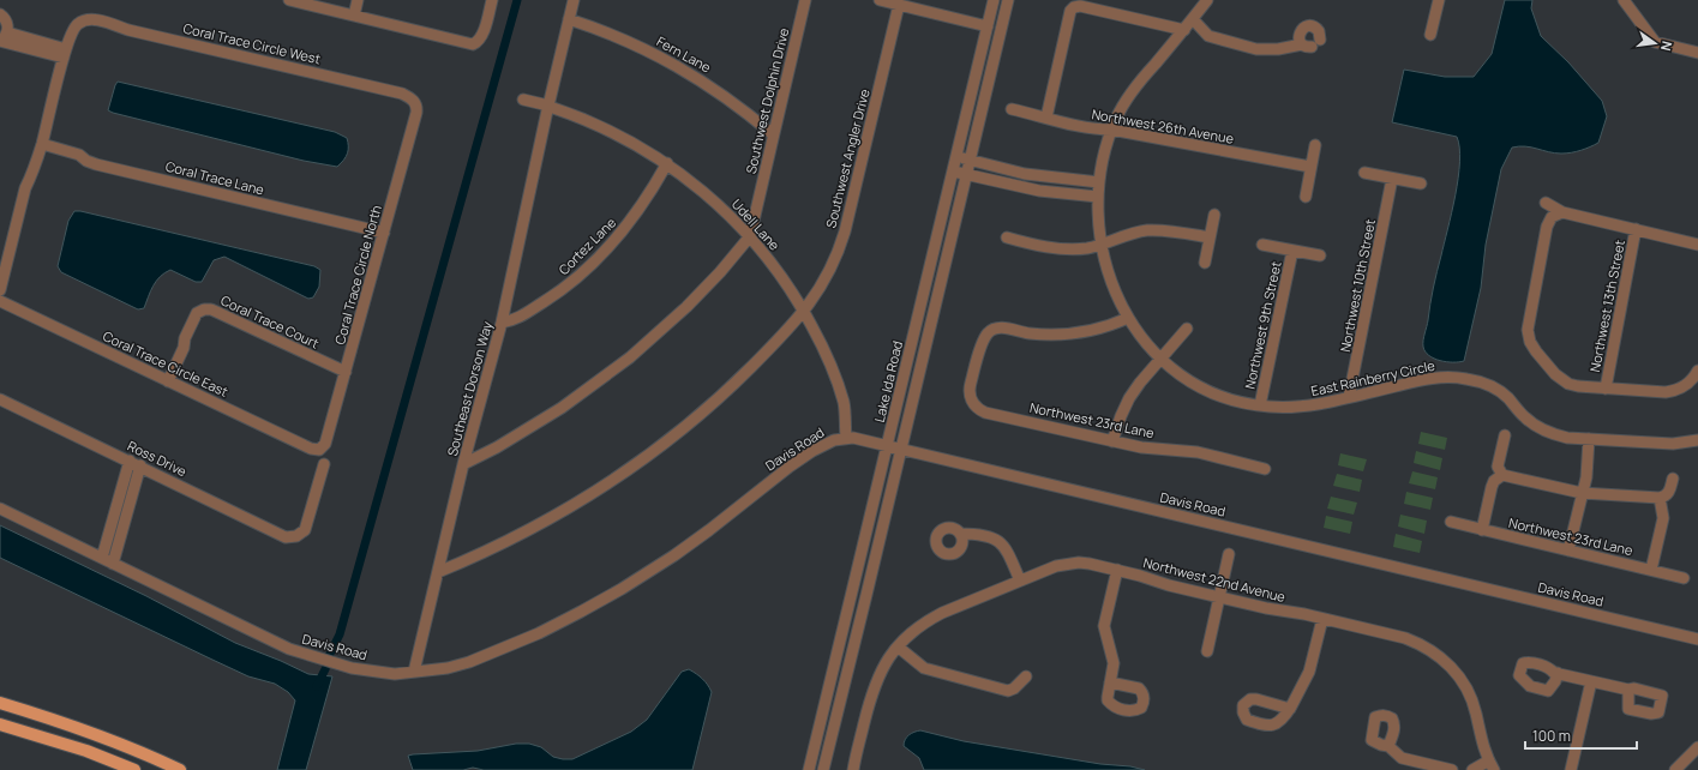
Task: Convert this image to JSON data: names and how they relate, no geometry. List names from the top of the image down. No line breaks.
{"streets":{"street":["Coral Trace Circle West","Fern Lane","Southwest Dolphin Drive","Northwest 26th Avenue","Southwest Angler Drive","Coral Trace Lane","Udell Lane","Cortez Lane","Coral Trace Circle North","Northwest 10th Street","Northwest 13th Street","Coral Trace Court","Northwest 9th Street","Coral Trace Circle East","East Rainberry Circle","Lake Ida Road","Southeast Dorson Way","Northwest 23rd Lane","Davis Road","Ross Drive","Northwest 22nd Avenue"]},"crossings":[["Coral Trace Circle West","Coral Trace Circle North"],["Fern Lane","Southwest Dolphin Drive"],["Fern Lane","Southeast Dorson Way"],["Southwest Dolphin Drive","Udell Lane"],["Northwest 26th Avenue","East Rainberry Circle"],["Southwest Angler Drive","Udell Lane"],["Southwest Angler Drive","Southeast Dorson Way"],["Coral Trace Lane","Coral Trace Circle North"],["Udell Lane","Cortez Lane"],["Udell Lane","Southeast Dorson Way"],["Udell Lane","Davis Road"],["Cortez Lane","Southeast Dorson Way"],["Coral Trace Circle North","Coral Trace Court"],["Coral Trace Circle North","Coral Trace Circle East"],["Northwest 10th Street","East Rainberry Circle"],["Coral Trace Court","Coral Trace Circle East"],["Northwest 9th Street","East Rainberry Circle"],["East Rainberry Circle","Northwest 23rd Lane"],["Lake Ida Road","Davis Road"],["Southeast Dorson Way","Davis Road"]],"scale_bar":"100 m","north":"right"}
